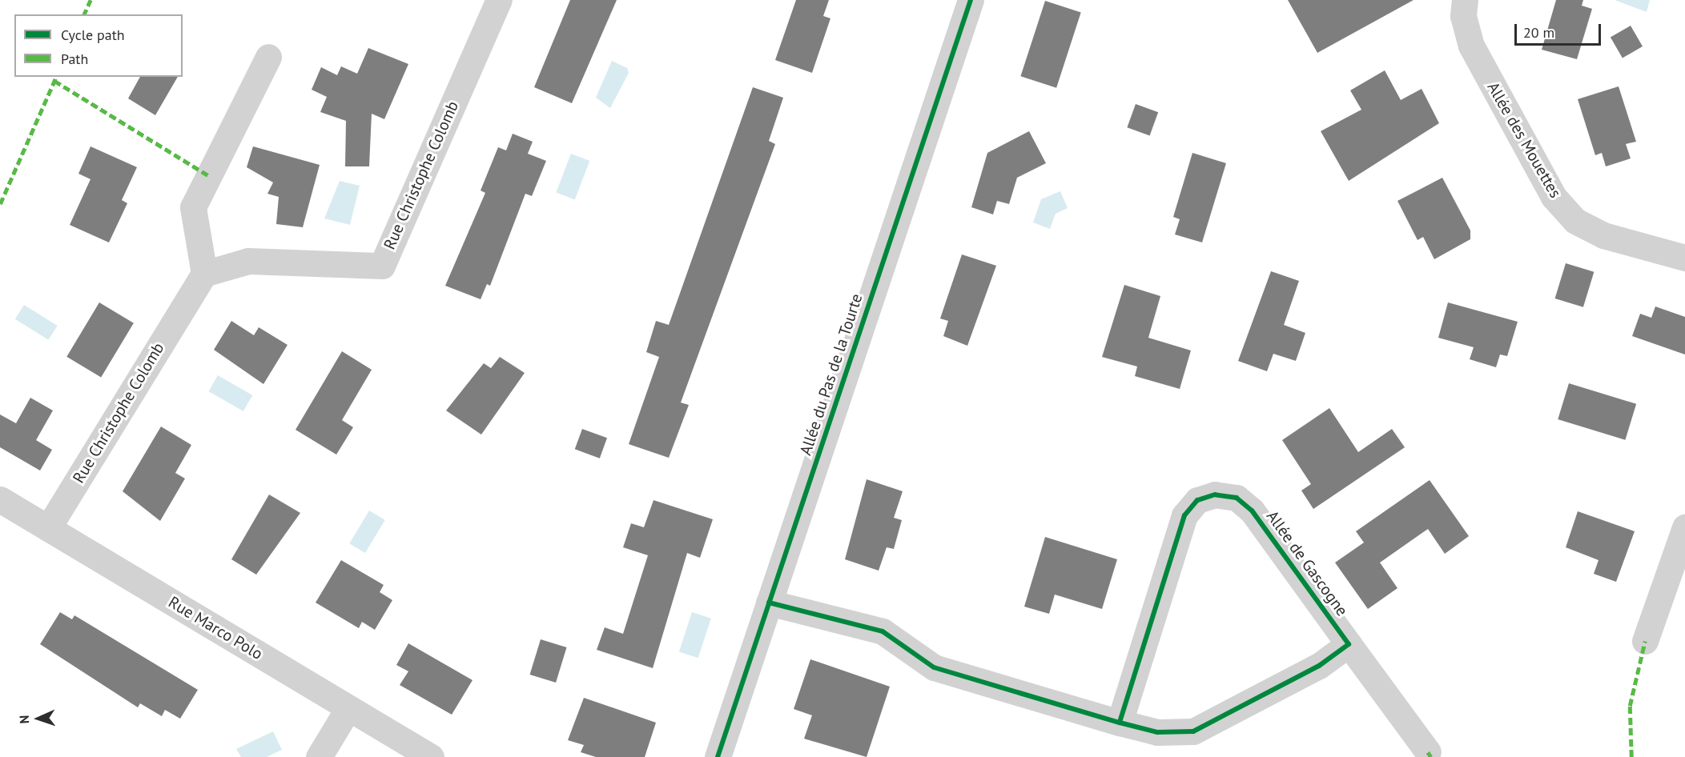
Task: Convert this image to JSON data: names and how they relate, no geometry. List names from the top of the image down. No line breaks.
{"streets":{"street":["Allée des Mouettes","Rue Christophe Colomb","Allée du Pas de la Tourte","Allée de Gascogne","Rue Marco Polo"]},"crossings":[["Rue Christophe Colomb","Rue Marco Polo"]],"legend":["Cycle path","Path"],"scale_bar":"20 m","north":"left"}
